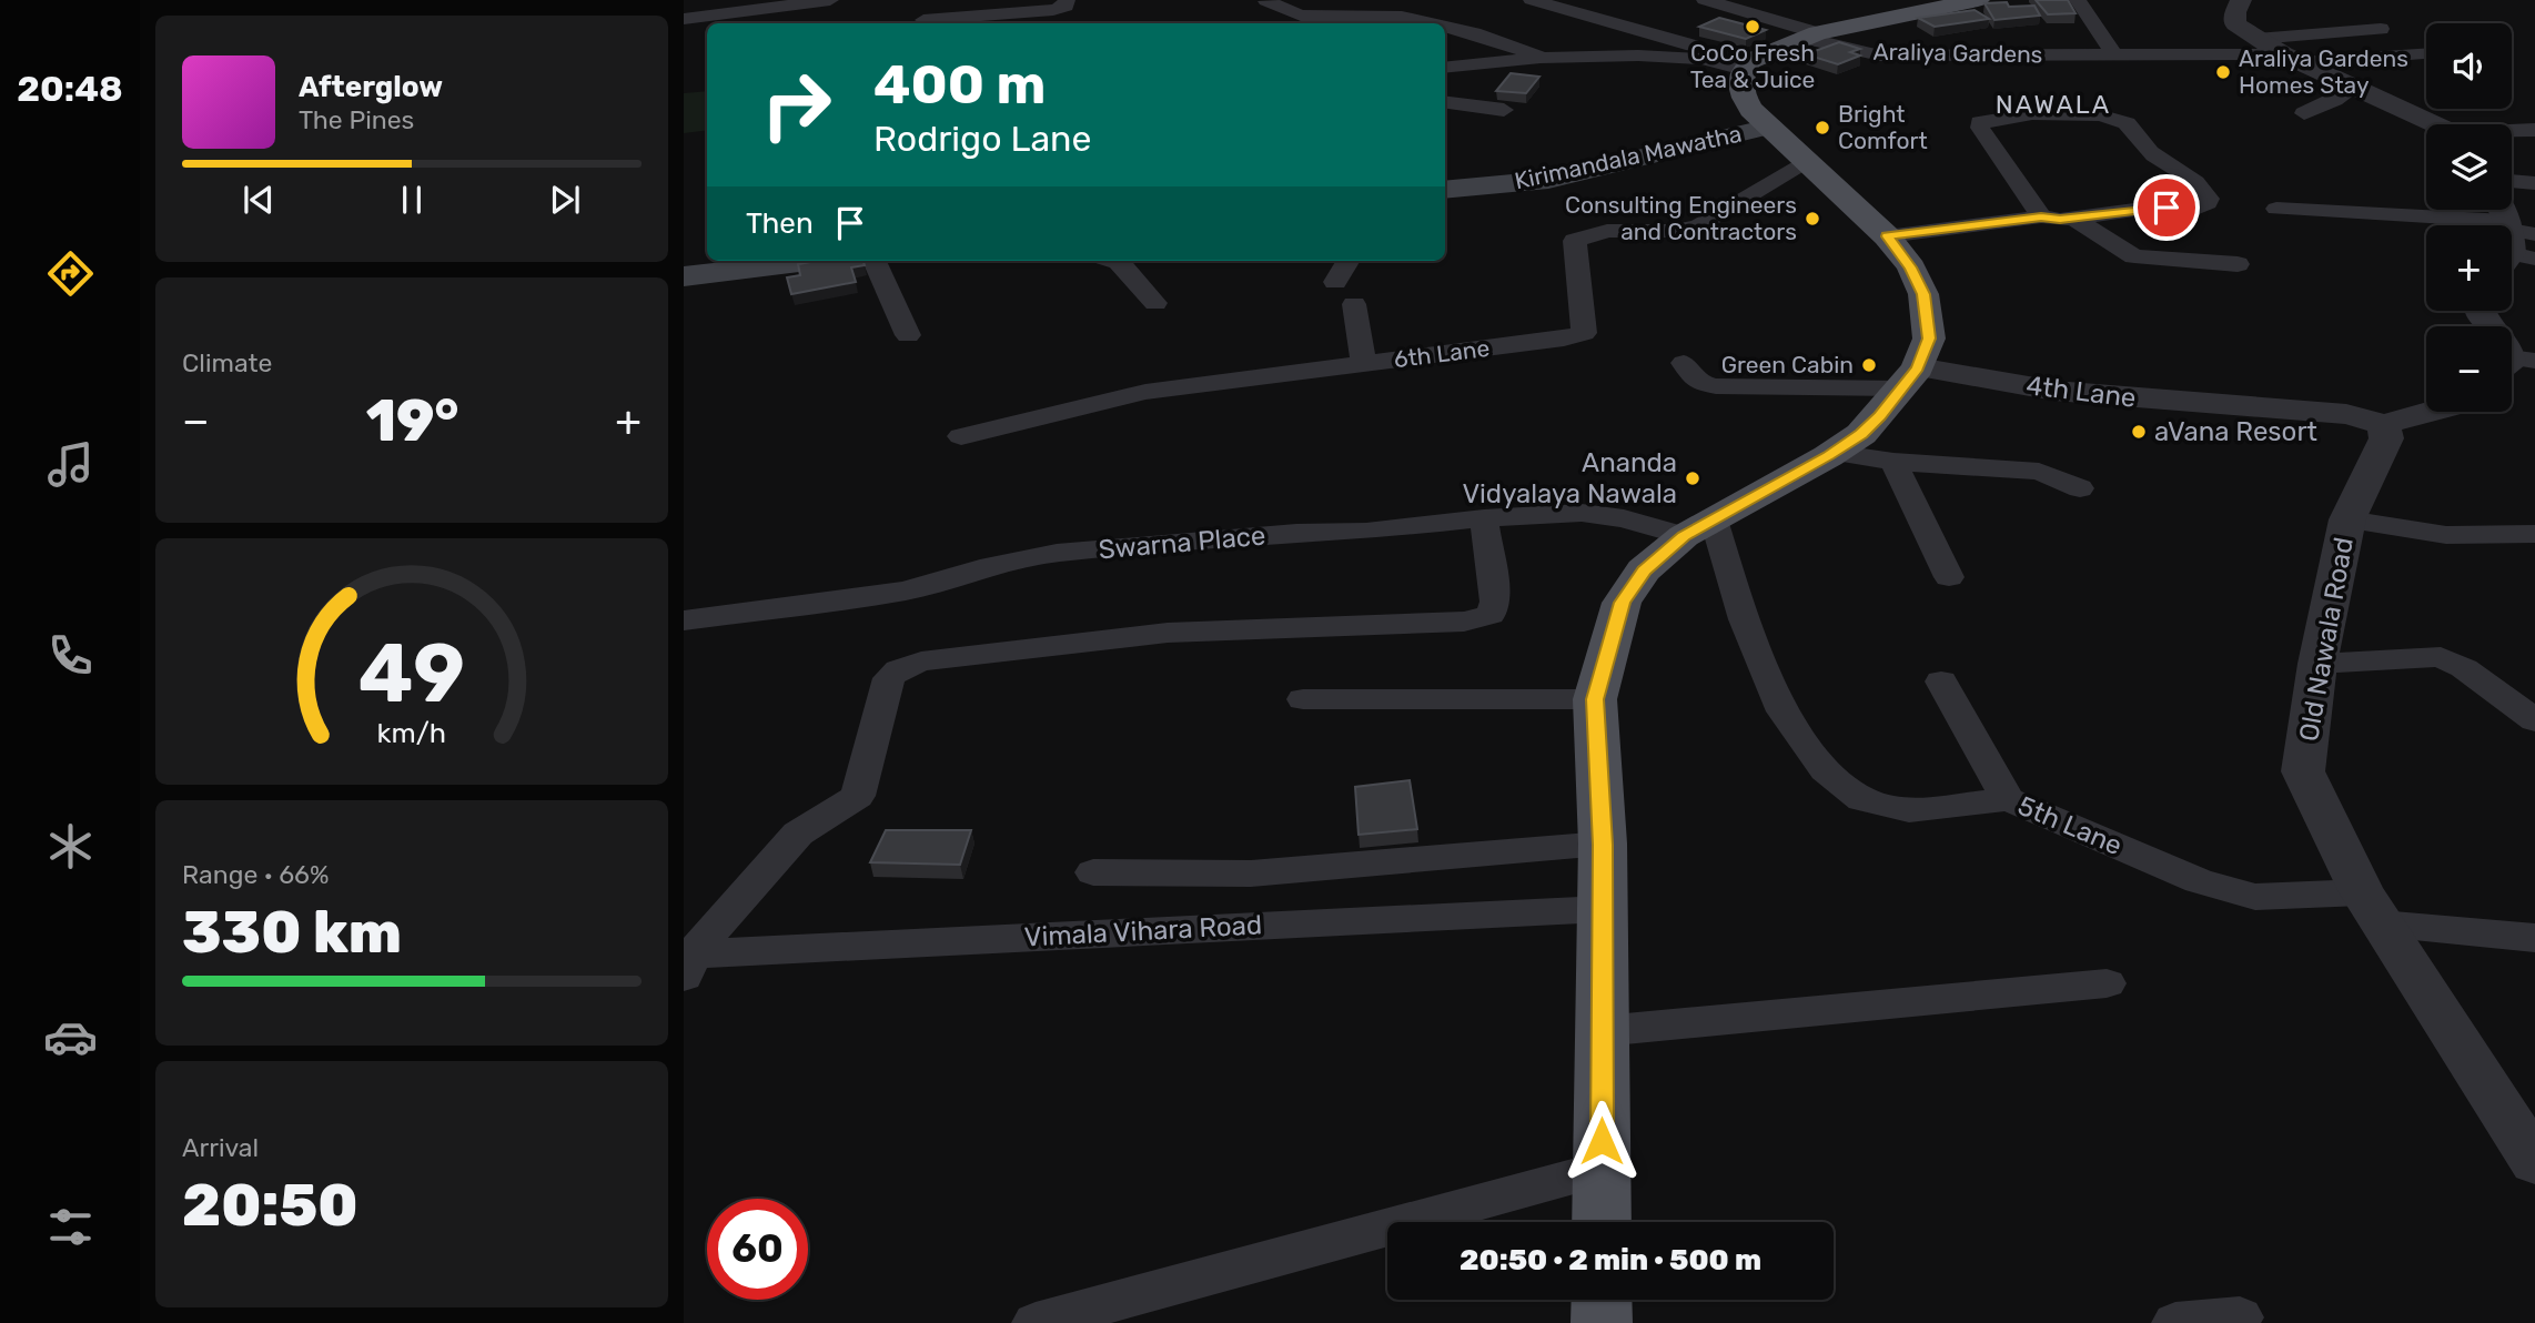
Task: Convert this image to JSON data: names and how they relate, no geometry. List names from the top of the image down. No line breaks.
{"streets":{"main road":["Kirimandala Mawatha"],"street":["Araliya Gardens","6th Lane","4th Lane","Swarna Place","Old Nawala Road","5th Lane","Vimala Vihara Road"]},"crossings":[["4th Lane","Old Nawala Road"],["Swarna Place","5th Lane"],["Old Nawala Road","5th Lane"]],"districts":["NAWALA"],"places":["CoCo Fresh Tea & Juice","Araliya Gardens Homes Stay","Bright Comfort","Consulting Engineers and Contractors","Green Cabin","aVana Resort","Ananda Vidyalaya Nawala"],"page":{"tabs":"20:48","map_buttons":["+","−"],"turn":["400 m","Rodrigo Lane"],"song":["Afterglow","The Pines"],"then":"Then","tile":["Climate",["Range · 66%","330 km"],["Arrival","20:50"]],"heat":["−","19°","+"],"limit":"60","trip":"20:50 · 2 min · 500 m","gauge":["49","km/h"]}}
